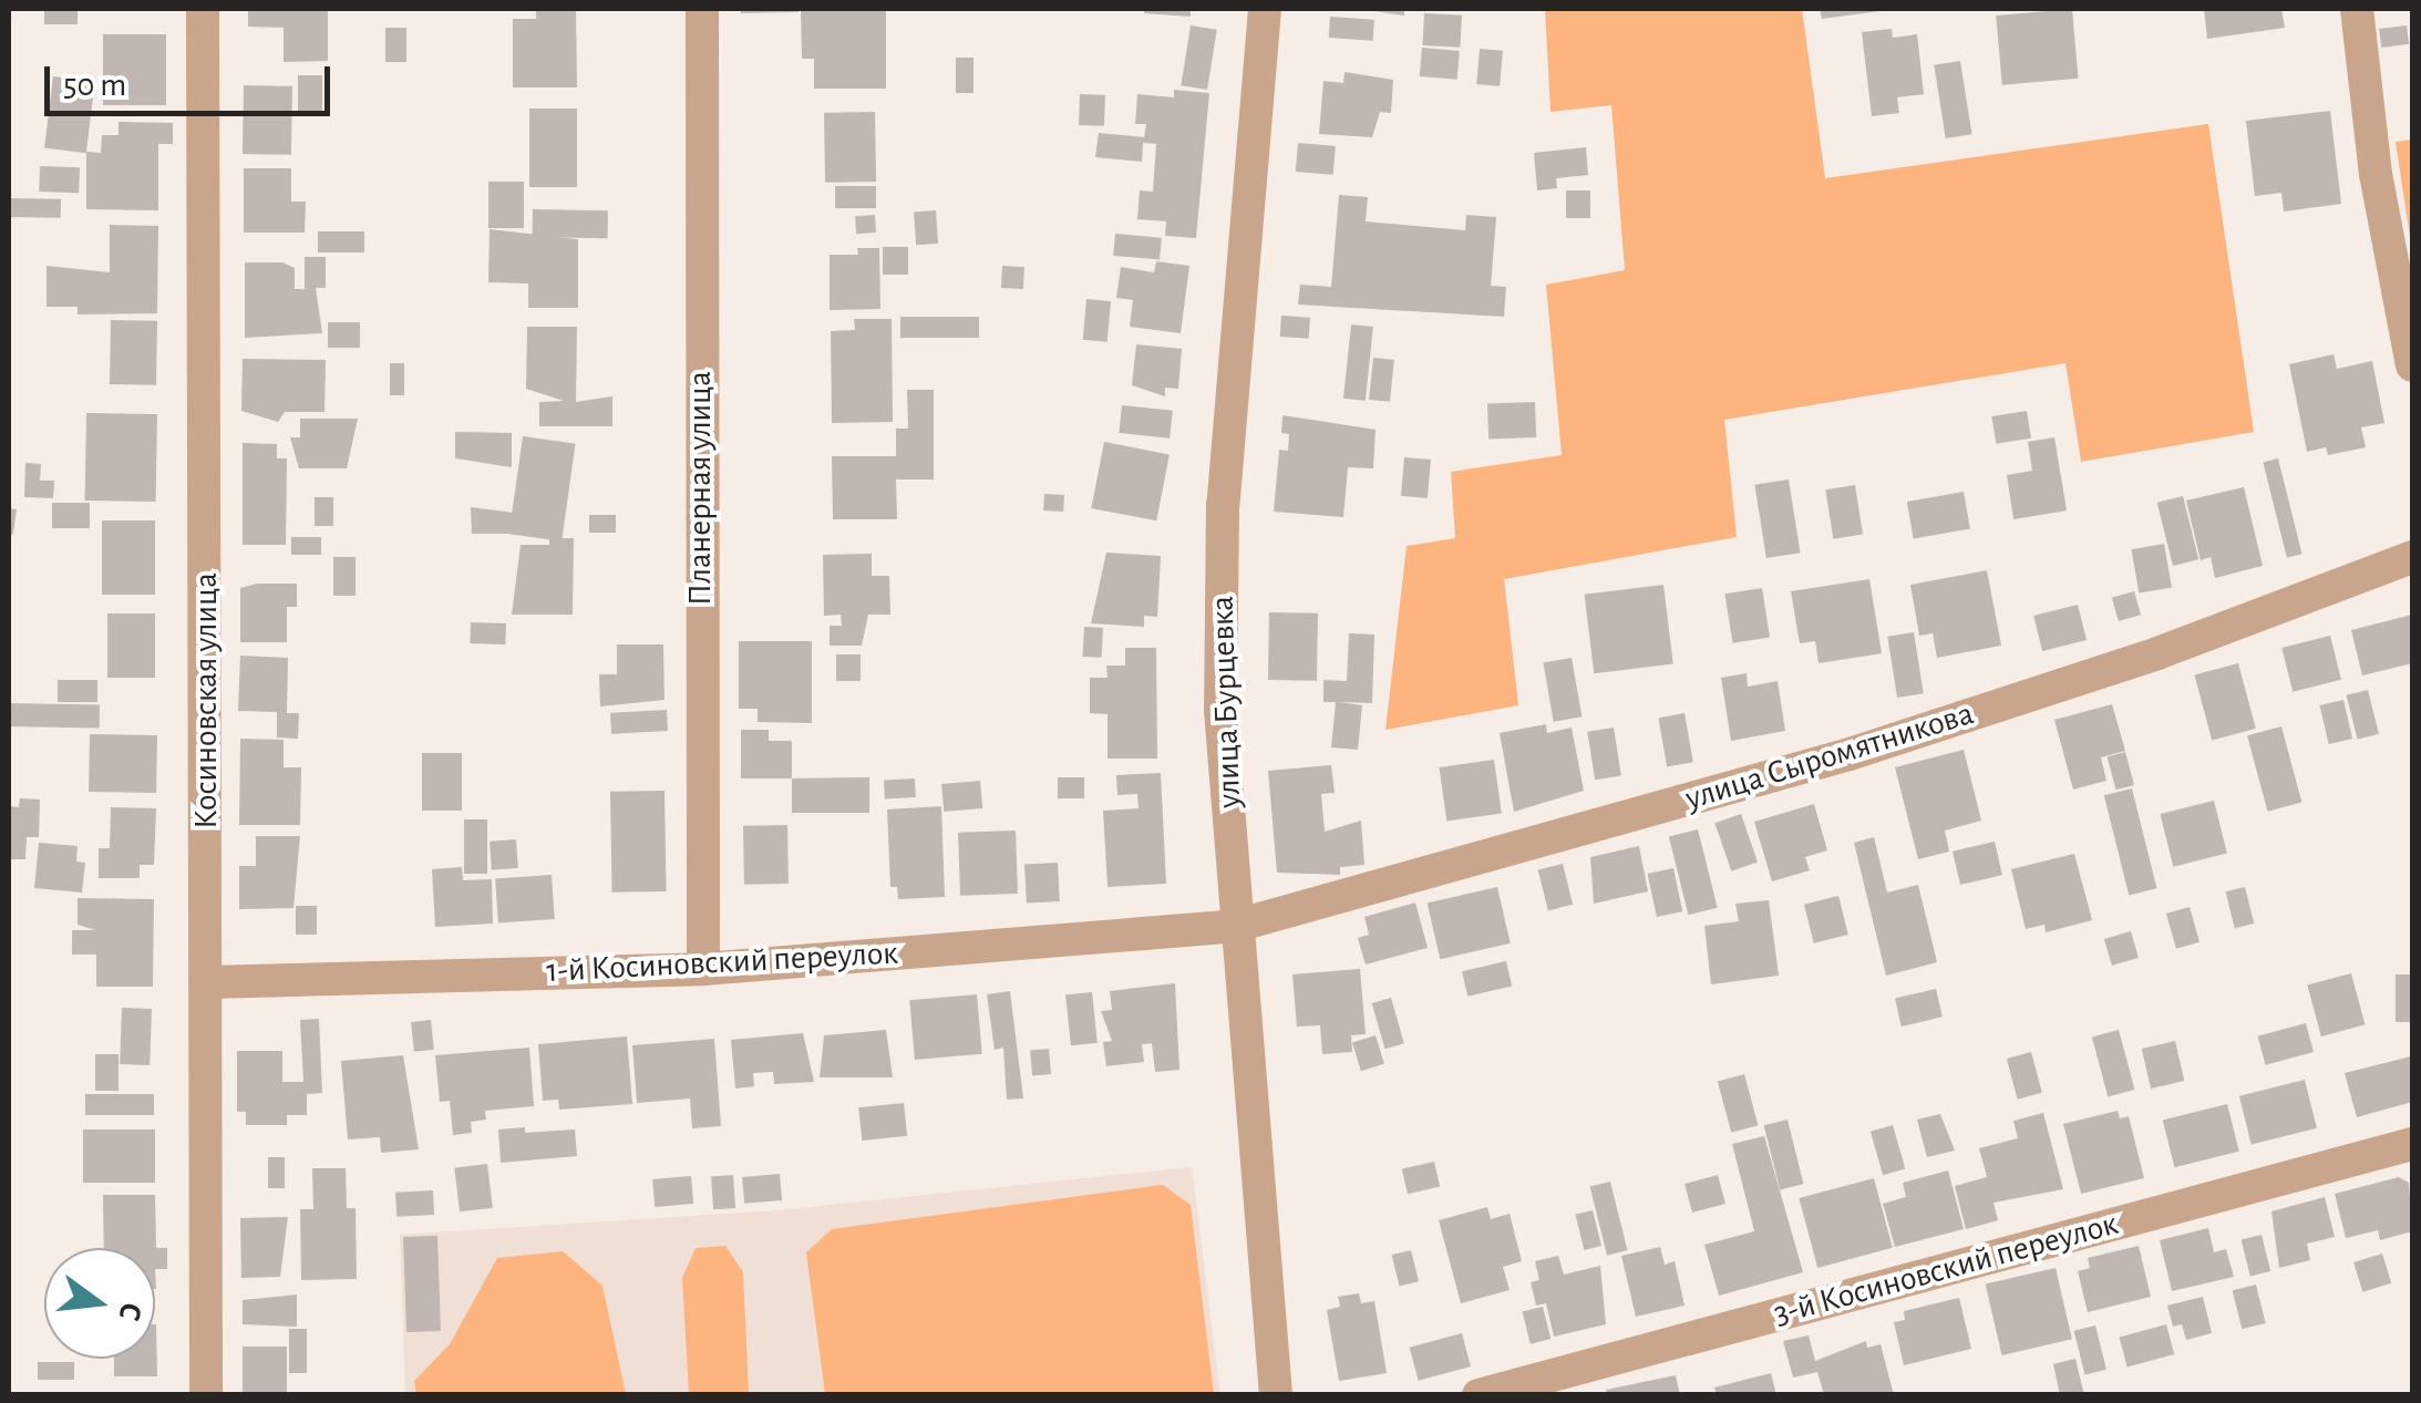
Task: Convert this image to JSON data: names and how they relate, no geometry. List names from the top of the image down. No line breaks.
{"streets":{"street":["Планерная улица","Косиновская улица","улица Бурцевка","улица Сыромятникова","1-й Косиновский переулок","3-й Косиновский переулок"]},"crossings":[["Планерная улица","1-й Косиновский переулок"],["Косиновская улица","1-й Косиновский переулок"],["улица Бурцевка","улица Сыромятникова"],["улица Бурцевка","1-й Косиновский переулок"],["улица Сыромятникова","1-й Косиновский переулок"]],"scale_bar":"50 m","north":"right"}
